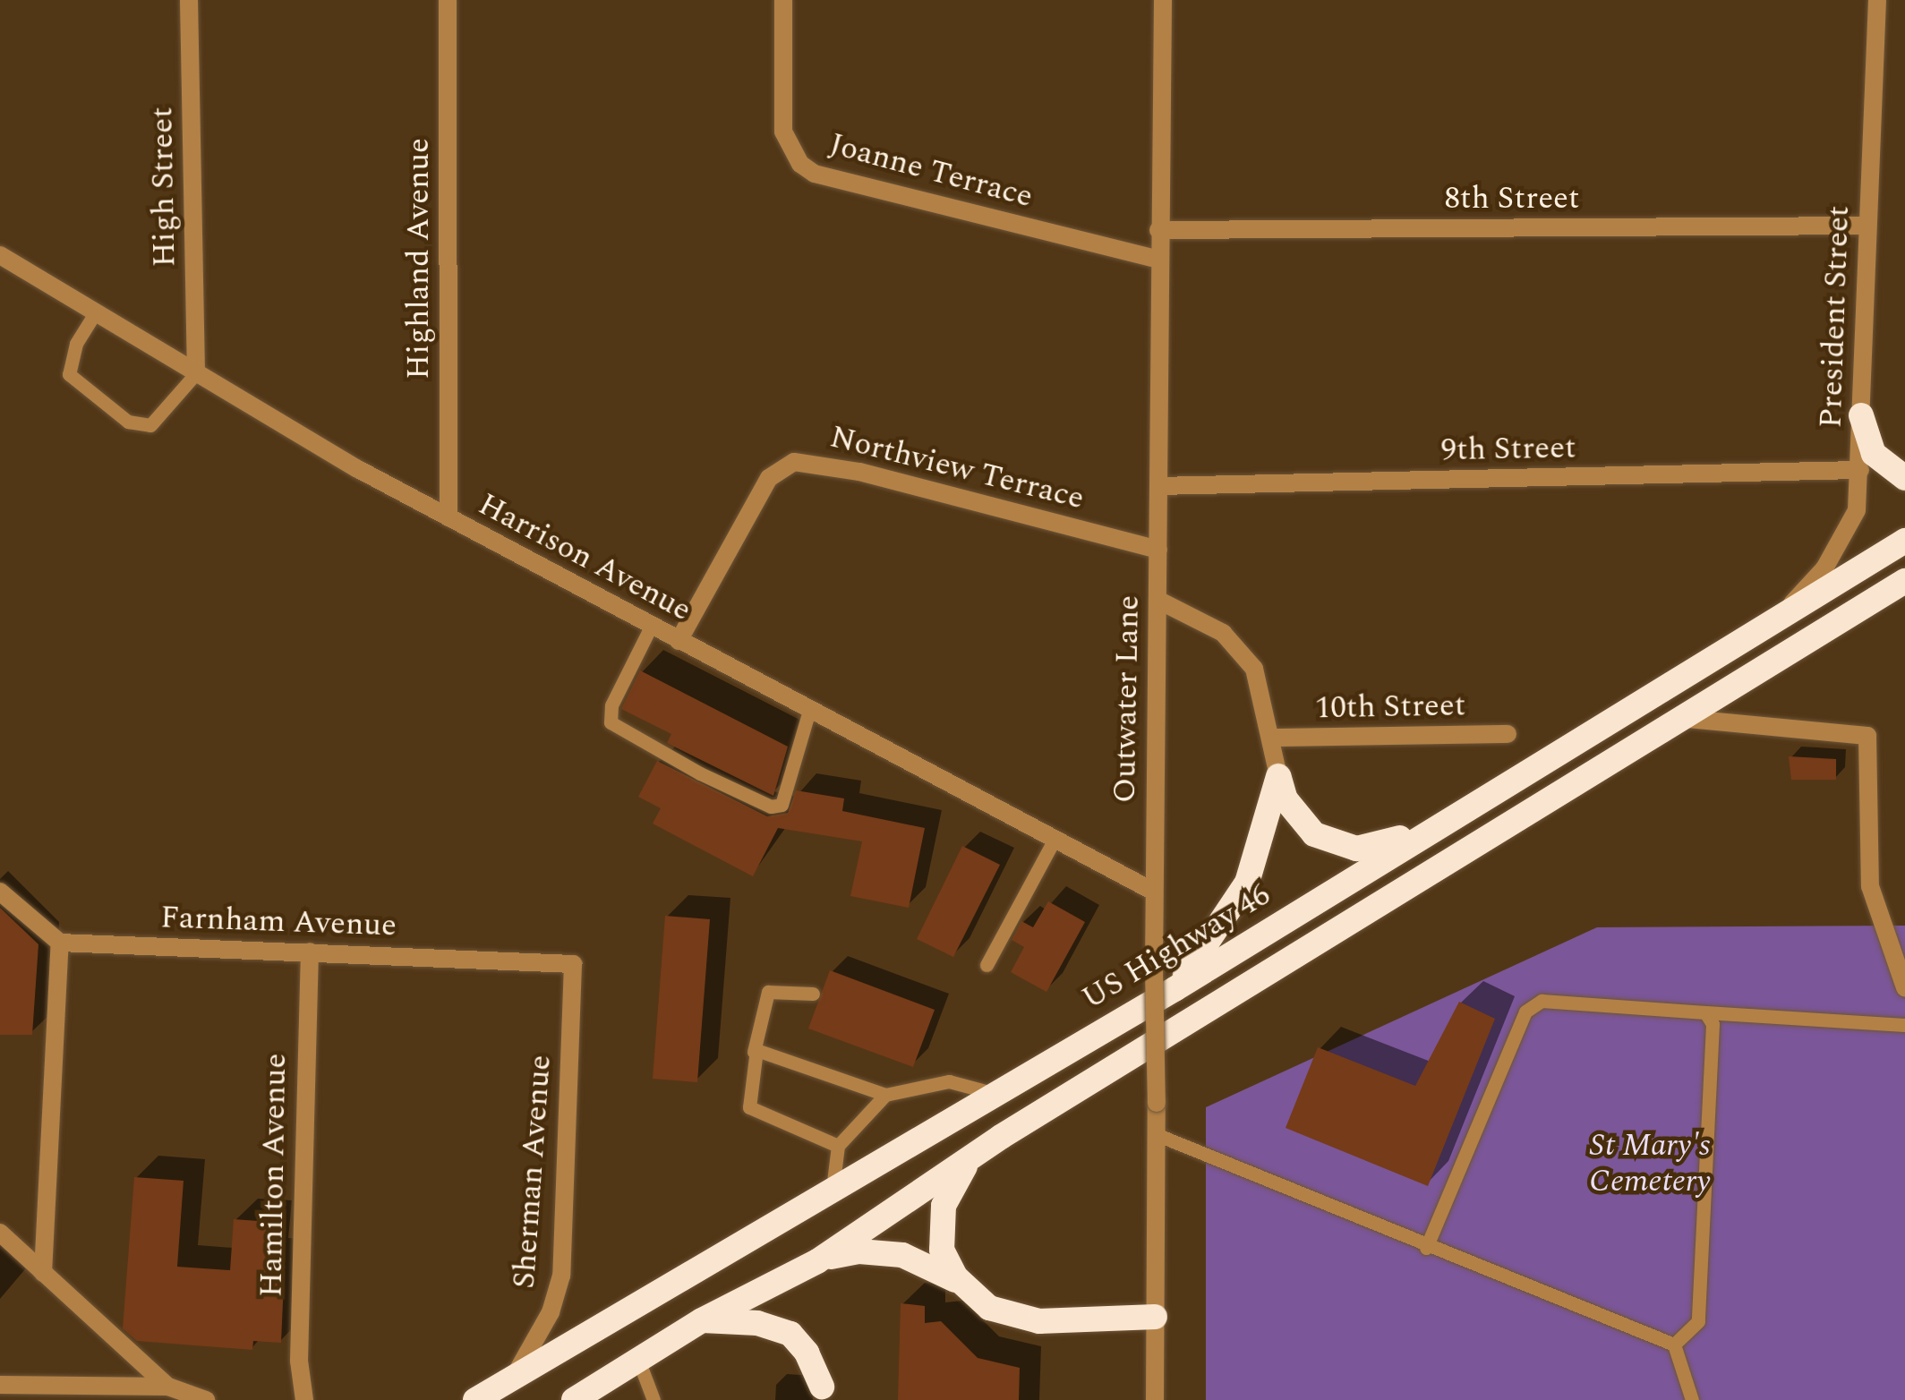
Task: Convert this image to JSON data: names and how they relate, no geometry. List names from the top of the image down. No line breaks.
{"streets":{"highway":["US Highway 46"],"street":["Joanne Terrace","High Street","8th Street","Highland Avenue","President Street","9th Street","Northview Terrace","Harrison Avenue","Outwater Lane","10th Street","Farnham Avenue","Sherman Avenue","Hamilton Avenue"]},"crossings":[["Joanne Terrace","Outwater Lane"],["High Street","Harrison Avenue"],["8th Street","President Street"],["8th Street","Outwater Lane"],["Highland Avenue","Harrison Avenue"],["President Street","9th Street"],["President Street","US Highway 46"],["9th Street","Outwater Lane"],["Northview Terrace","Harrison Avenue"],["Northview Terrace","Outwater Lane"],["Harrison Avenue","Outwater Lane"],["Outwater Lane","10th Street"],["Farnham Avenue","Sherman Avenue"],["Farnham Avenue","Hamilton Avenue"],["US Highway 46","Sherman Avenue"]],"parks":["St Mary's Cemetery"]}
